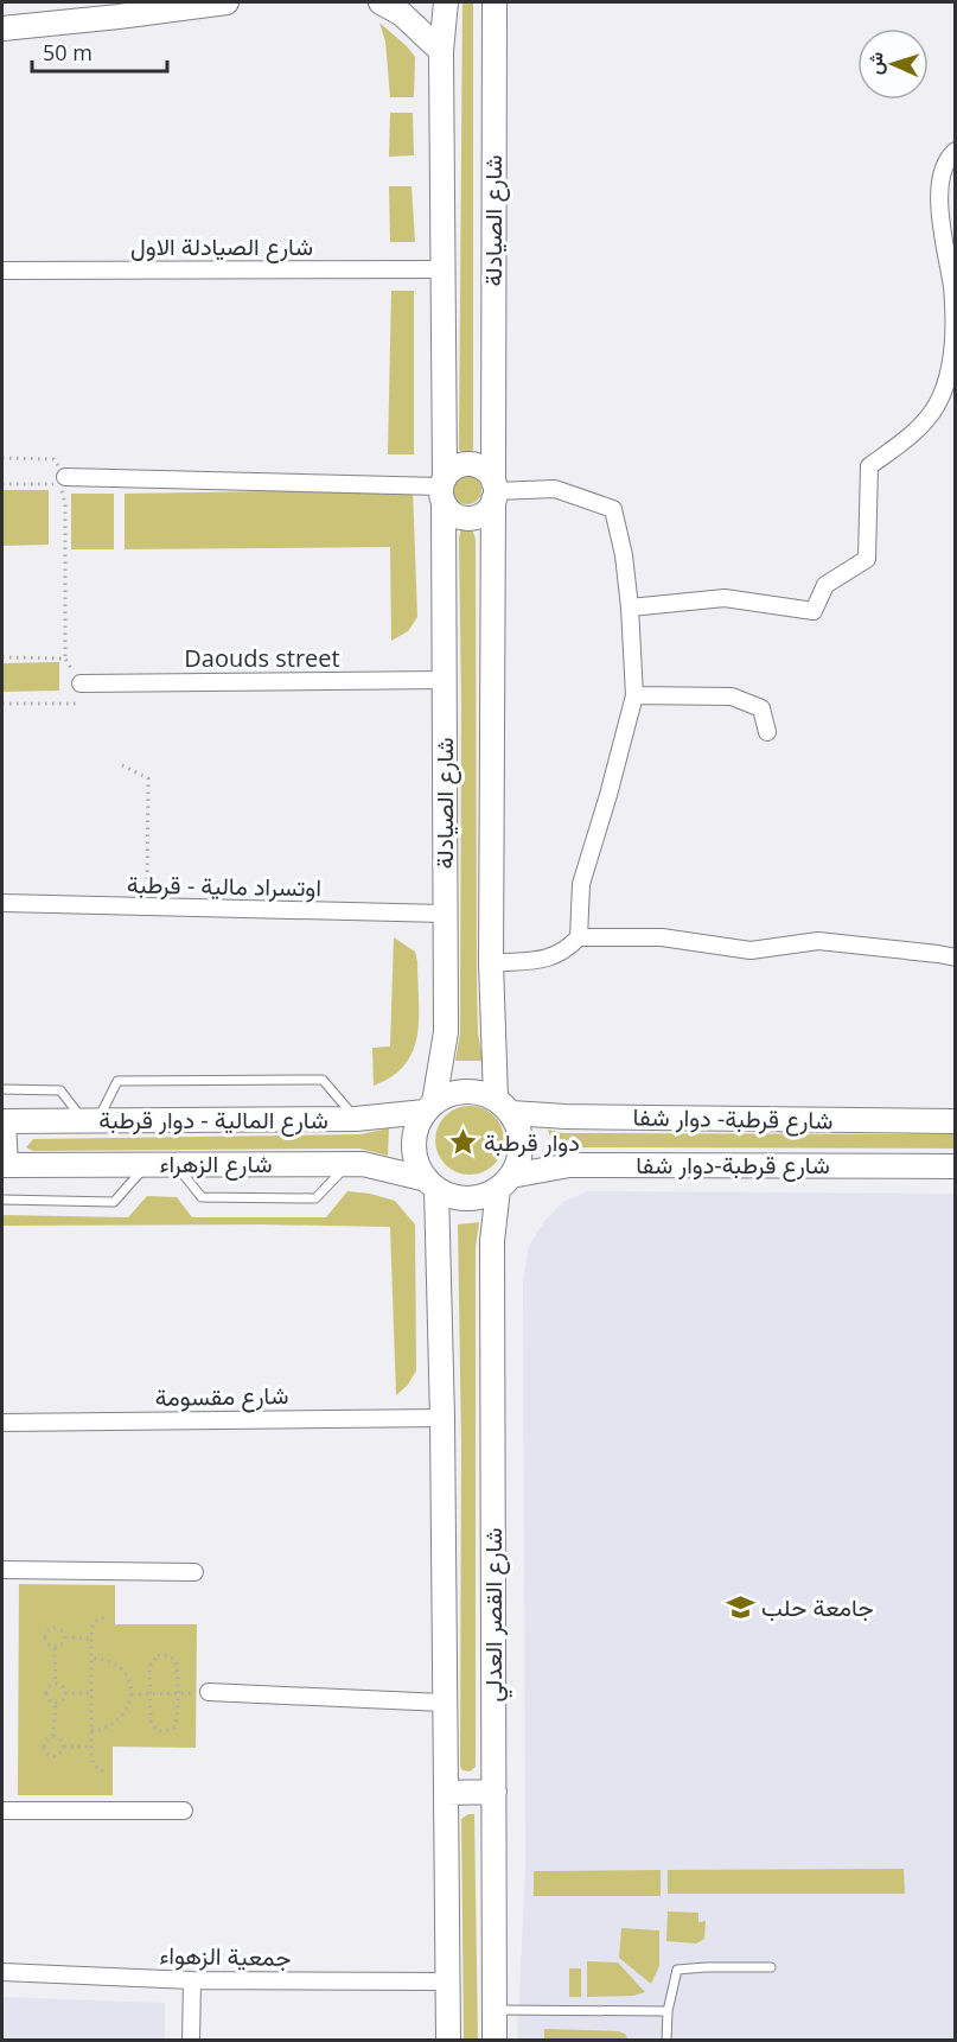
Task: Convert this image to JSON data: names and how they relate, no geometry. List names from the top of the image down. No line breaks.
{"streets":{"street":["شارع الصيادلة","شارع الصيادلة الاول","Daouds street","اوتسراد مالية - قرطبة","شارع قرطبة- دوار شفا","شارع المالية - دوار قرطبة","شارع الزهراء","شارع قرطبة-دوار شفا","شارع مقسومة","شارع القصر العدلي","جمعية الزهواء"]},"crossings":[["شارع الصيادلة","شارع الصيادلة الاول"],["شارع الصيادلة","Daouds street"],["شارع الصيادلة","اوتسراد مالية - قرطبة"],["شارع الصيادلة","شارع قرطبة- دوار شفا"],["شارع الصيادلة","شارع المالية - دوار قرطبة"],["شارع الصيادلة","شارع الزهراء"],["شارع الصيادلة","شارع قرطبة-دوار شفا"],["شارع الصيادلة","شارع القصر العدلي"],["شارع قرطبة- دوار شفا","شارع المالية - دوار قرطبة"],["شارع قرطبة- دوار شفا","شارع الزهراء"],["شارع قرطبة- دوار شفا","شارع قرطبة-دوار شفا"],["شارع قرطبة- دوار شفا","شارع القصر العدلي"],["شارع المالية - دوار قرطبة","شارع الزهراء"],["شارع المالية - دوار قرطبة","شارع قرطبة-دوار شفا"],["شارع المالية - دوار قرطبة","شارع القصر العدلي"],["شارع الزهراء","شارع قرطبة-دوار شفا"],["شارع الزهراء","شارع القصر العدلي"],["شارع قرطبة-دوار شفا","شارع القصر العدلي"]],"places":{"place":["دوار قرطبة"],"school or university":["جامعة حلب"]},"scale_bar":"50 m","north":"left"}
